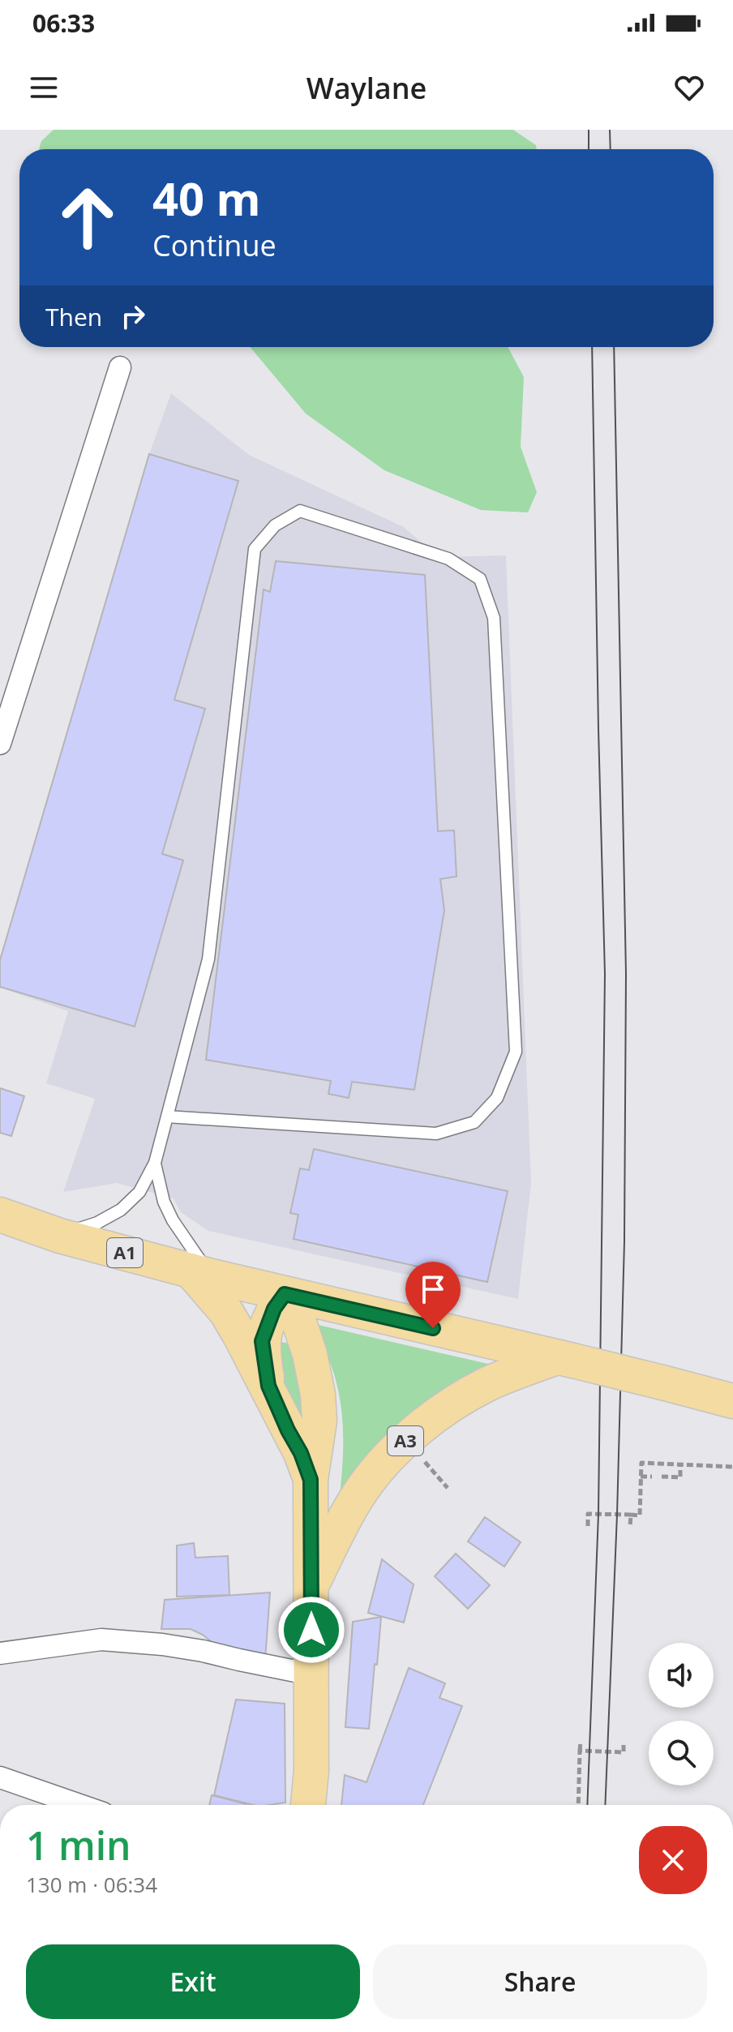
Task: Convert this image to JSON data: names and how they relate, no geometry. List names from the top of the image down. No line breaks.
{"streets":{"main road":["A1","A3"]},"crossings":[["A1","A3"]],"page":{"status":"06:33","header":"Waylane","turn":["40 m","Continue"],"then":"Then","heading":["1 min","130 m · 06:34"],"buttons":["Exit","Share"]}}
